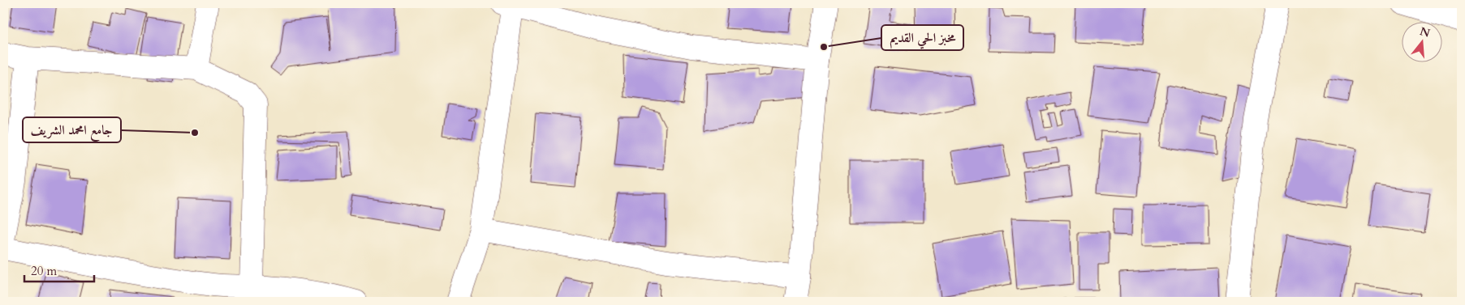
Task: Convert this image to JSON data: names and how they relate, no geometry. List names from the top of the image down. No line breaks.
{"places":["مخبز الحي القديم","جامع امحمد الشريف"],"scale_bar":"20 m","north":"top"}
